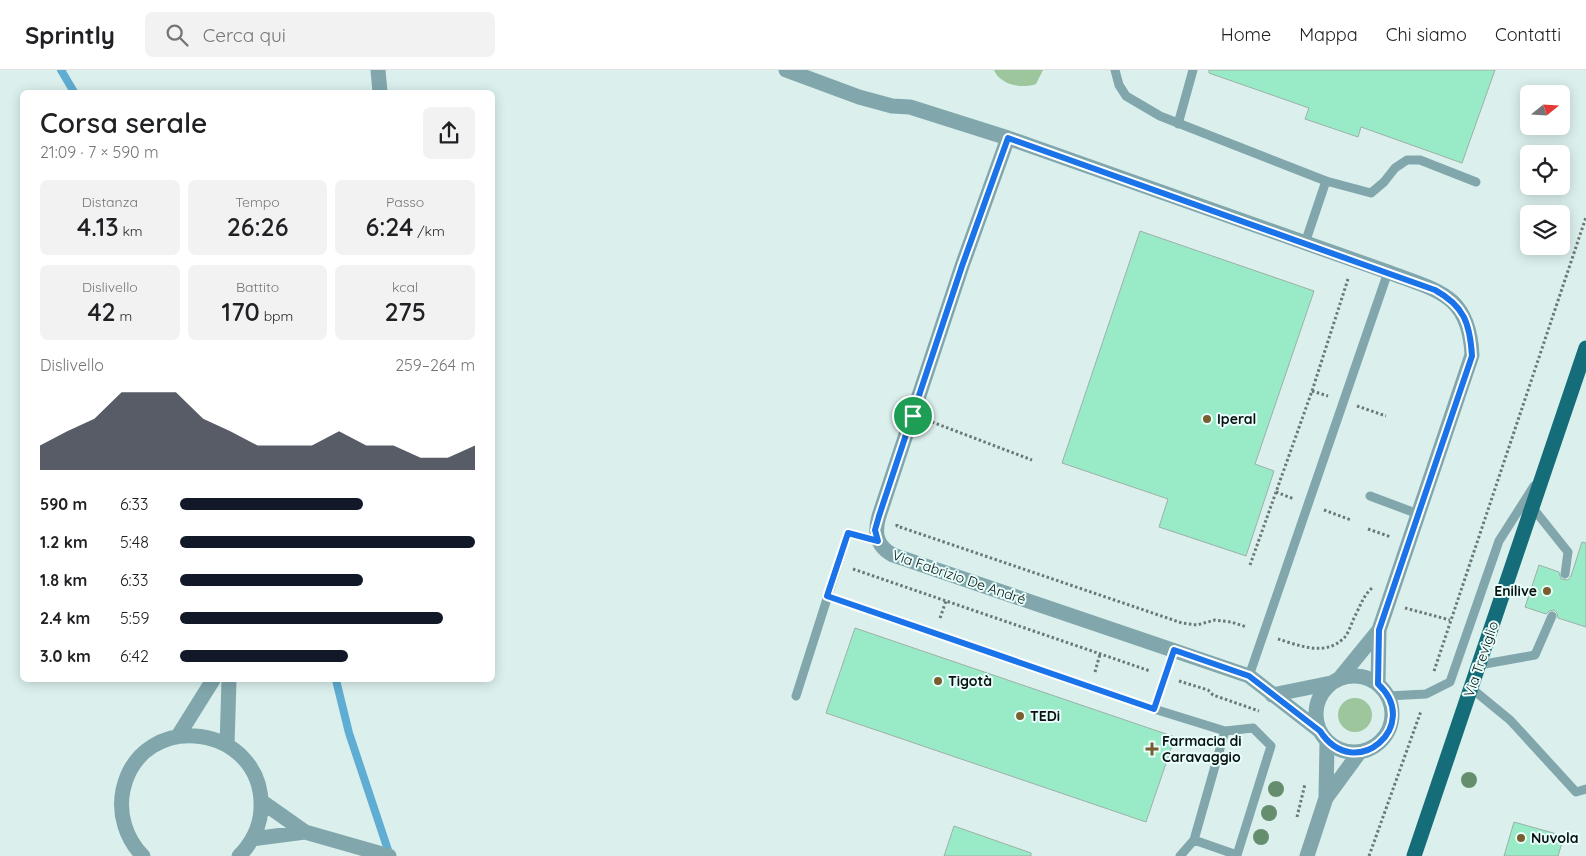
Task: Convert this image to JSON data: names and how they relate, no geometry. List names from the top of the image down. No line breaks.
{"streets":{"main road":["Via Treviglio"],"street":["Via Fabrizio De André"]},"places":{"other":["Iperal","Enilive","Tigotà","TEDi","Nuvola"],"health":["Farmacia di Caravaggio"]},"north":"right","page":{"header":"Sprintly","search":"Cerca qui","nav":["Home","Mappa","Chi siamo","Contatti"],"heading":["Corsa serale","21:09 · 7 × 590 m"],"stats":[["Distanza","4.13 km"],["Tempo","26:26"],["Passo","6:24 /km"],["Dislivello","42 m"],["Battito","170 bpm"],["kcal","275"]],"chart":["Dislivello","259–264 m"],"list":[{"name":"590 m","note":"6:33"},{"name":"1.2 km","note":"5:48"},{"name":"1.8 km","note":"6:33"},{"name":"2.4 km","note":"5:59"},{"name":"3.0 km","note":"6:42"}]}}
